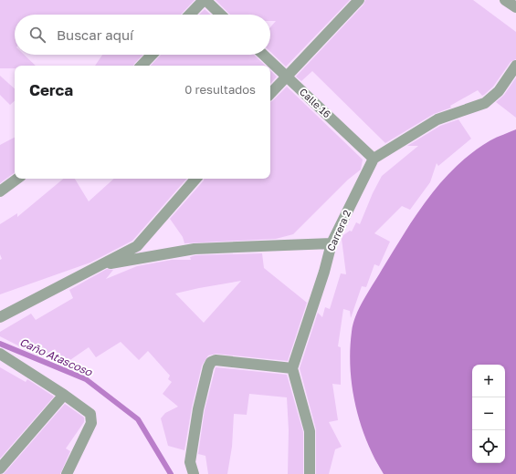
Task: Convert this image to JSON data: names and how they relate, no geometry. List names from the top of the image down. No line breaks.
{"streets":{"street":["Calle 16","Carrera 2"]},"crossings":[["Calle 16","Carrera 2"]],"water":["Caño Atascoso"],"page":{"search":"Buscar aquí","heading":["Cerca","0 resultados"],"map_buttons":["+","−"]}}
